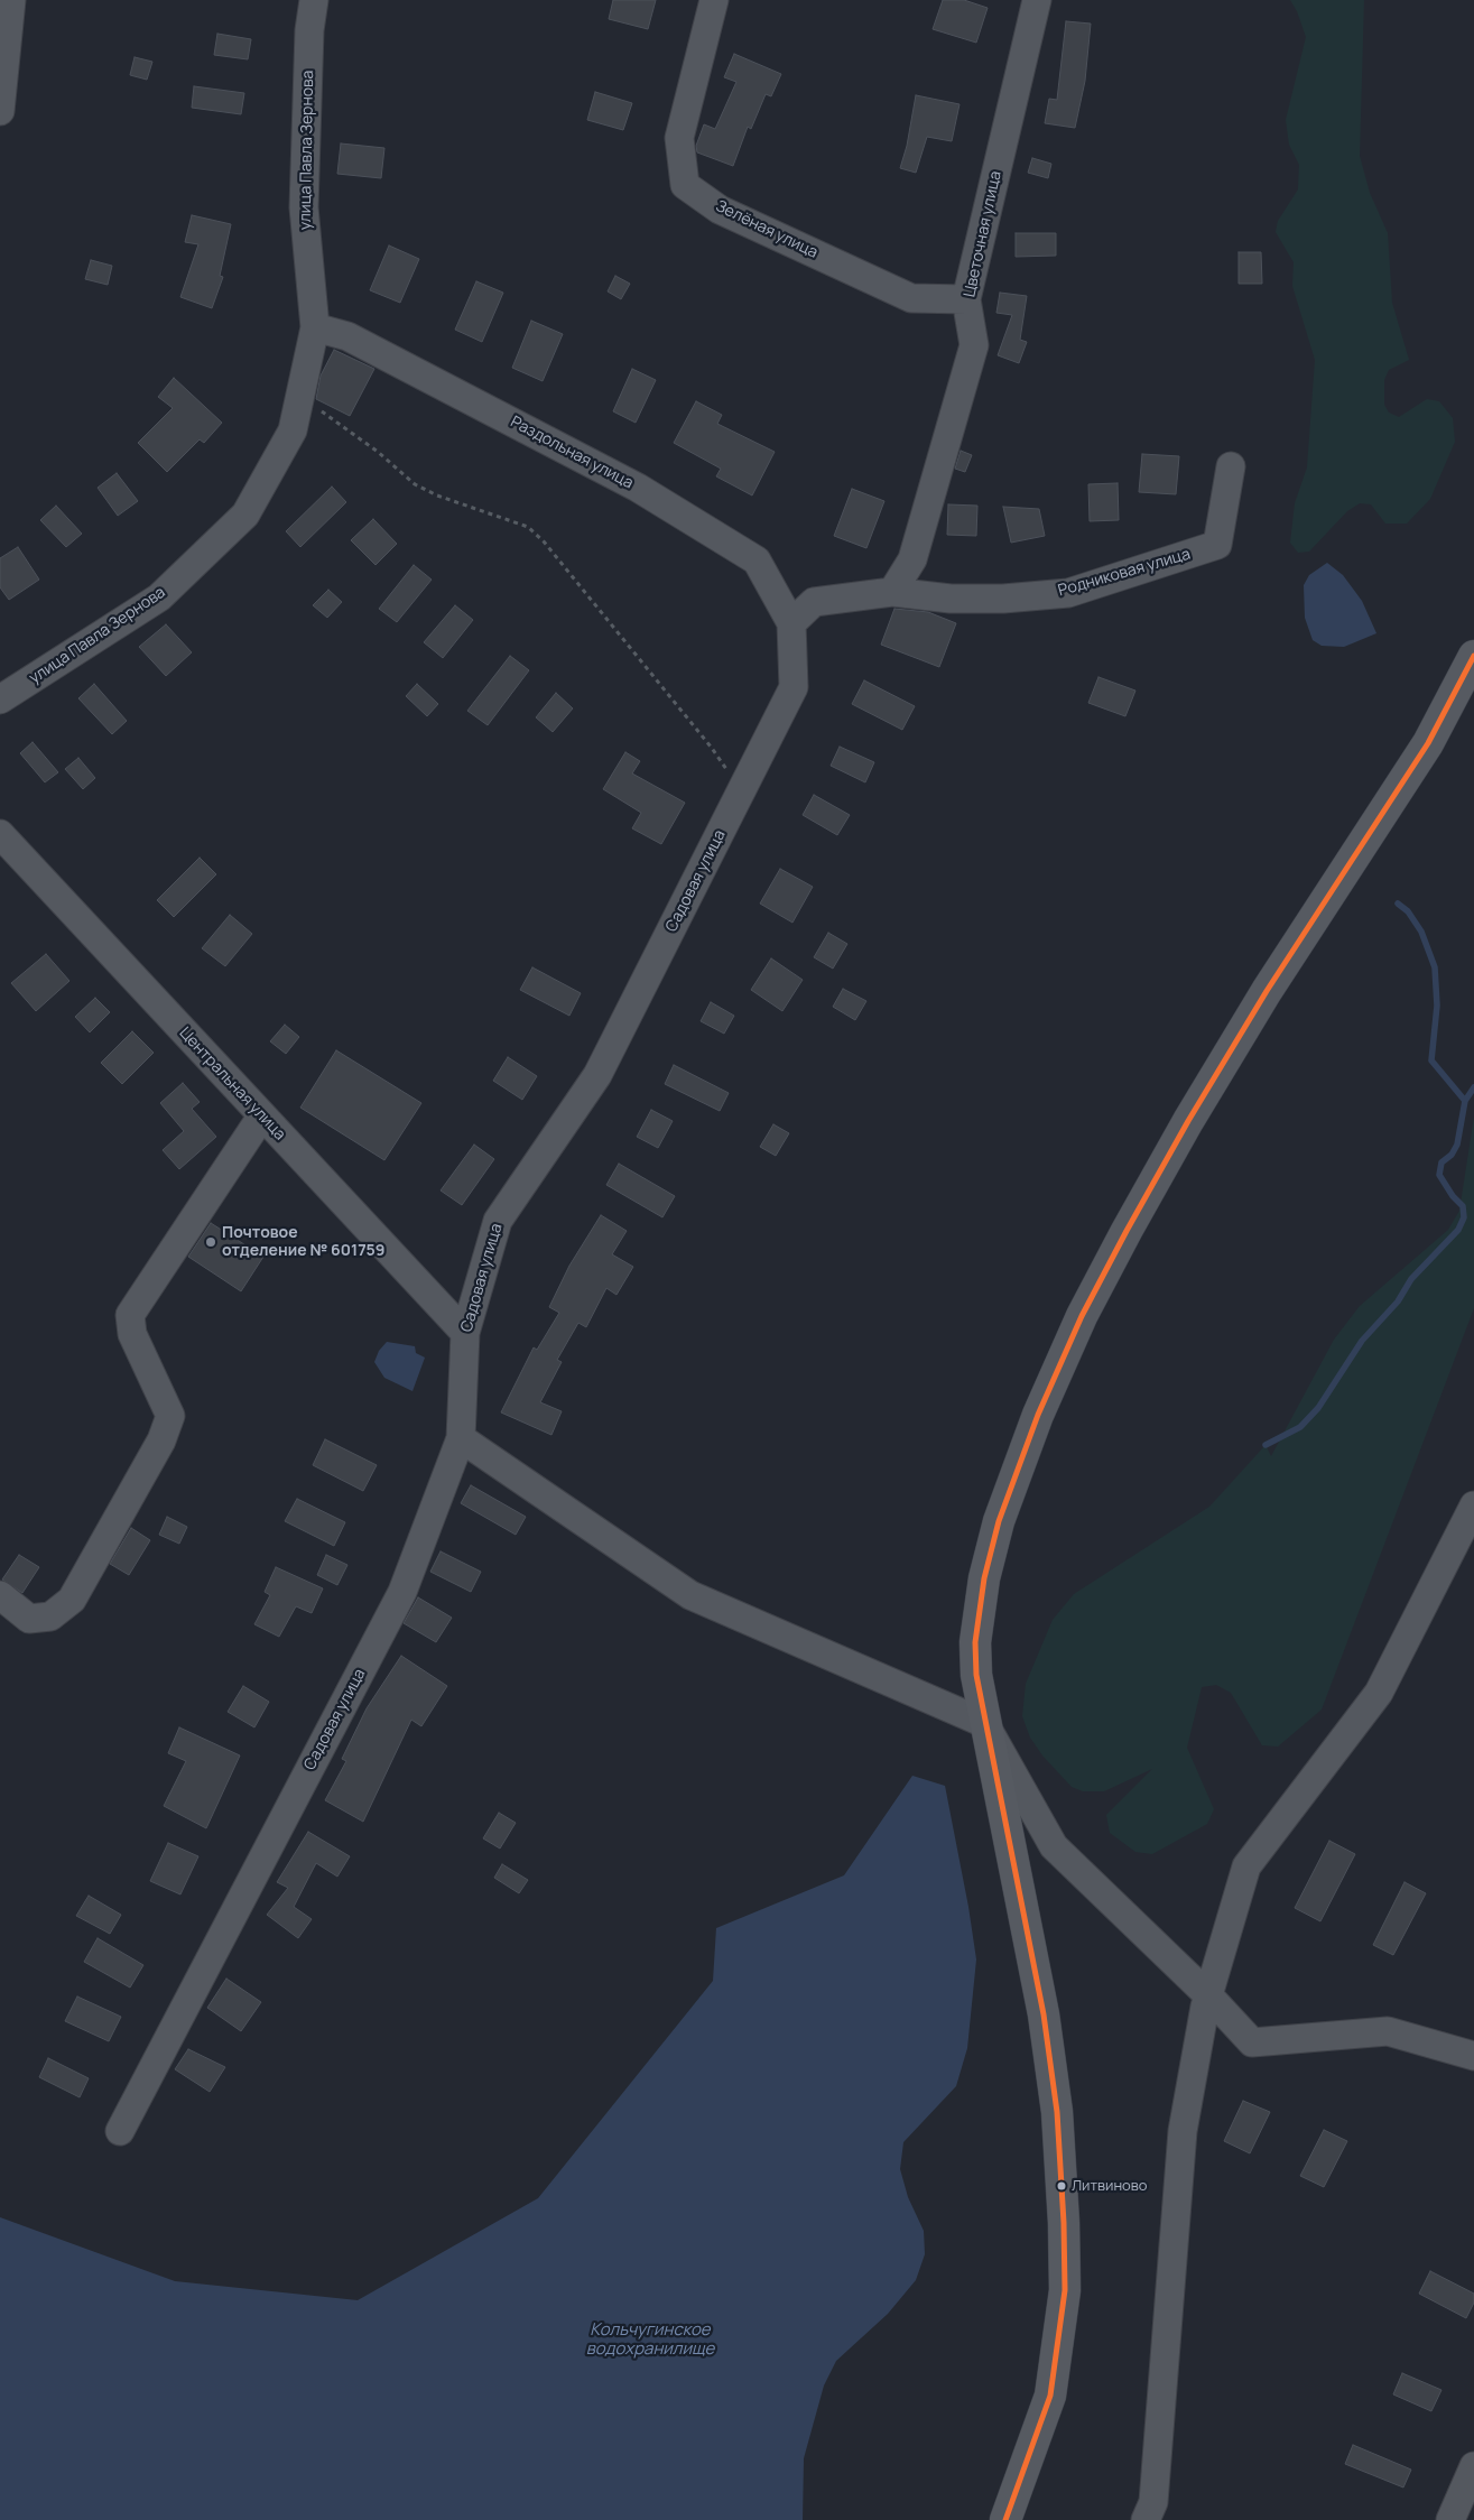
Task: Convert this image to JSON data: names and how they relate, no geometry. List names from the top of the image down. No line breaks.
{"streets":{"street":["улица Павла Зернова","Зелёная улица","Цветочная улица","Раздольная улица","Родниковая улица","Садовая улица","Центральная улица"]},"crossings":[["улица Павла Зернова","Раздольная улица"],["Зелёная улица","Цветочная улица"],["Цветочная улица","Родниковая улица"],["Раздольная улица","Родниковая улица"],["Раздольная улица","Садовая улица"],["Родниковая улица","Садовая улица"],["Садовая улица","Центральная улица"]],"water":["Кольчугинское водохранилище"],"places":["Почтовое отделение № 601759","Литвиново"]}
